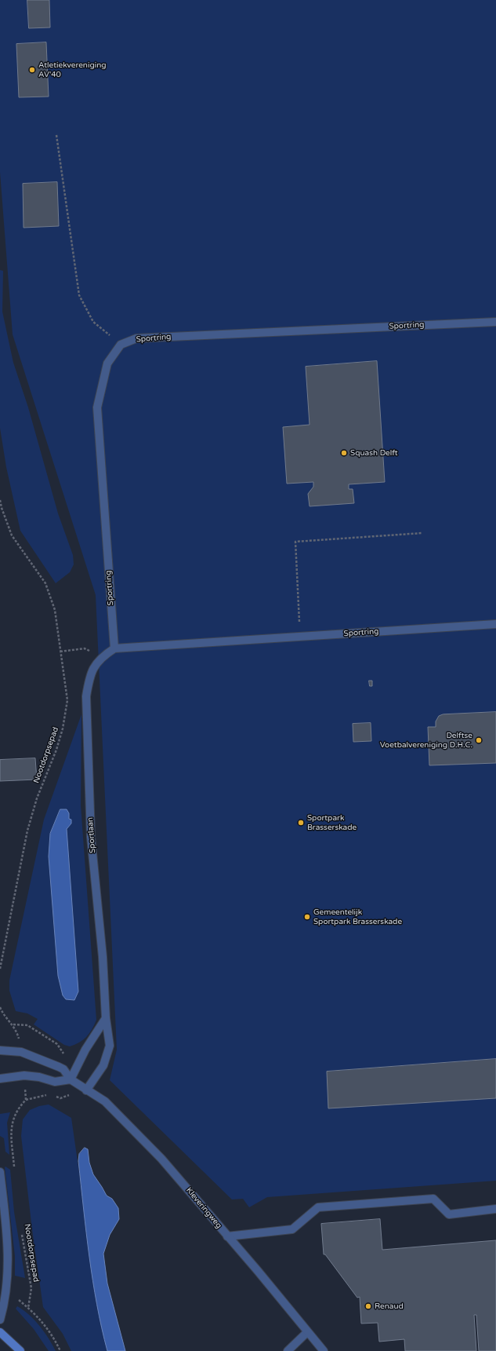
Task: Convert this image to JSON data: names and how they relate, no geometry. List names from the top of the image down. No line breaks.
{"streets":{"street":["Sportring","Sportlaan","Kleveringweg"],"path":["Nootdorpsepad"]},"crossings":[["Sportring","Sportlaan"],["Sportlaan","Kleveringweg"]],"places":["Atletiekvereniging AV'40","Squash Delft","Delftse Voetbalvereniging D.H.C.","Sportpark Brasserskade","Gemeentelijk Sportpark Brasserskade","Renaud"]}
